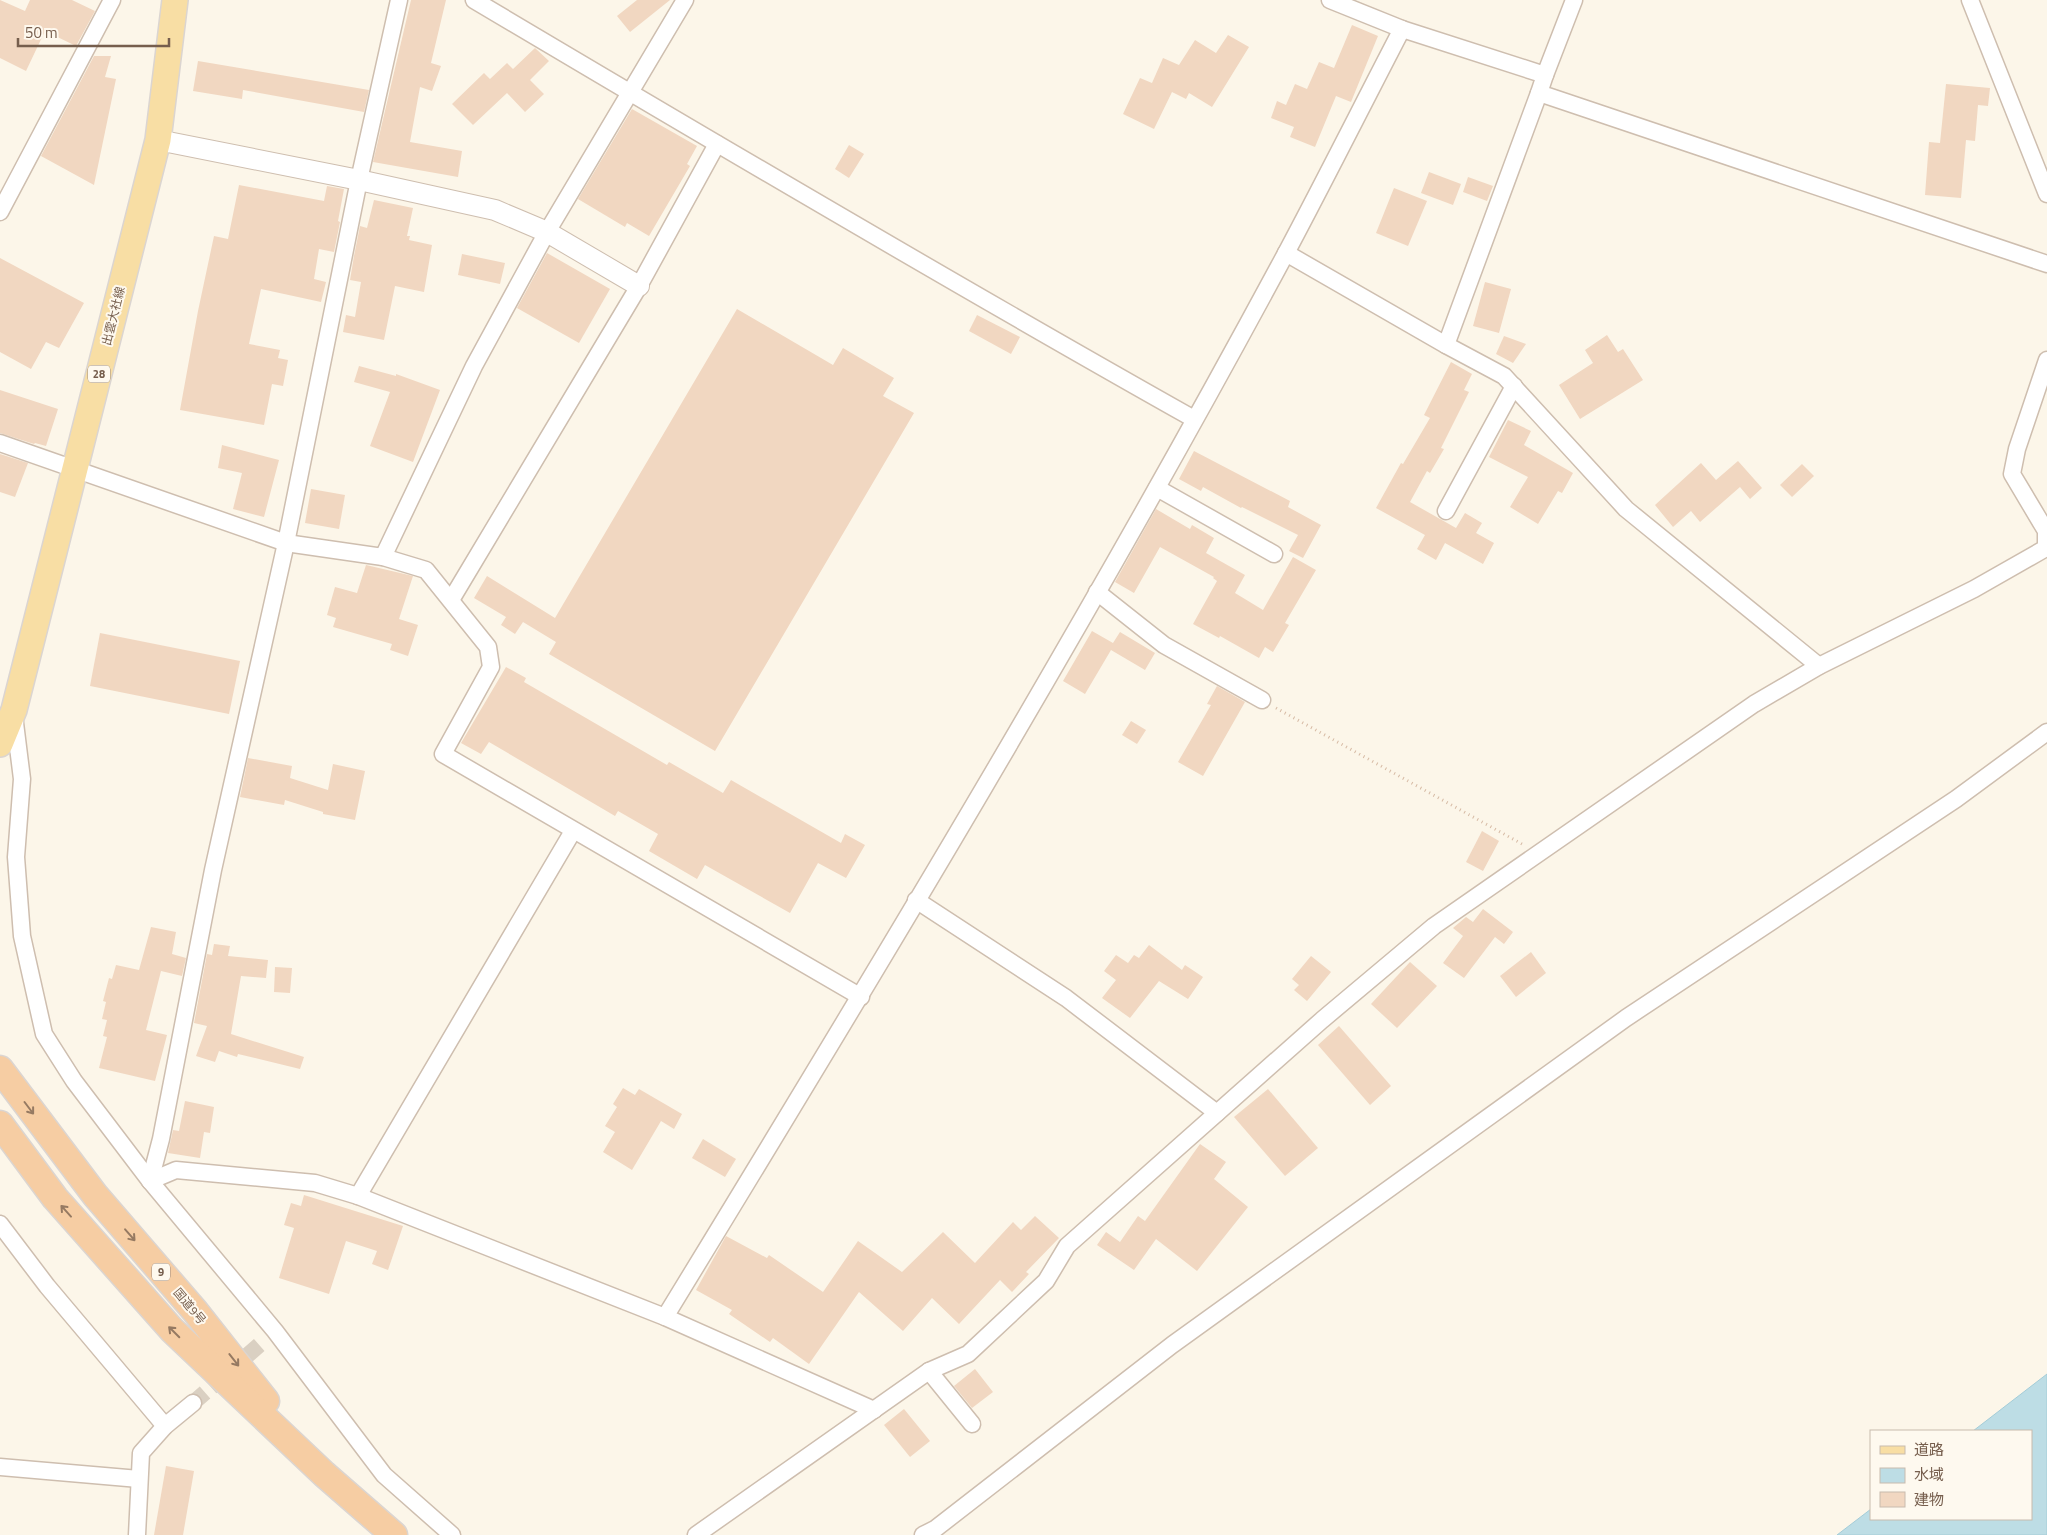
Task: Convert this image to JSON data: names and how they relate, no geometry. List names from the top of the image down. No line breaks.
{"streets":{"highway":["9","国道9号"],"main road":["出雲大社線","28"]},"legend":["道路","水域","建物"],"scale_bar":"50 m"}
